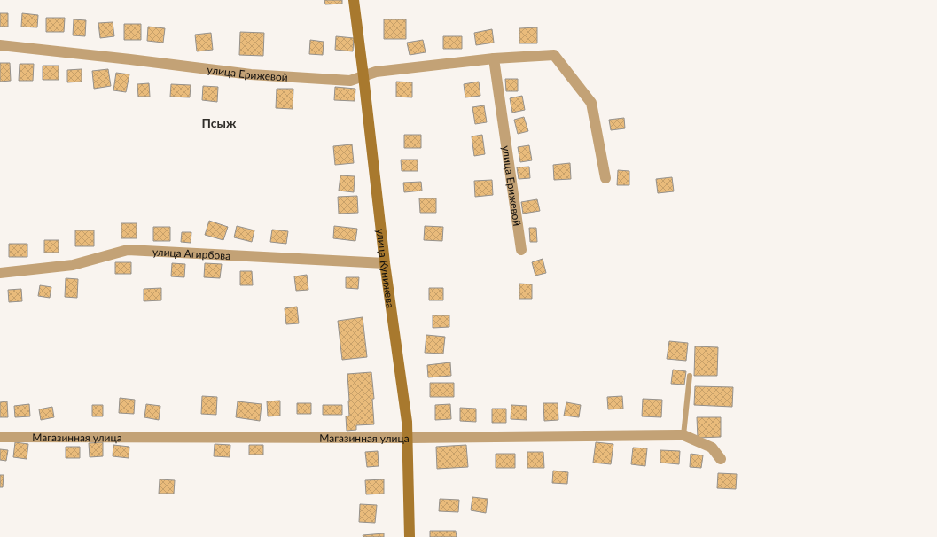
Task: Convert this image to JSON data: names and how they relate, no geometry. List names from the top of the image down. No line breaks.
{"streets":{"street":["улица Ерижевой","улица Агирбова","улица Кунижева","Магазинная улица"]},"crossings":[["улица Ерижевой","улица Кунижева"],["улица Агирбова","улица Кунижева"],["улица Кунижева","Магазинная улица"]],"districts":["Псыж"]}
